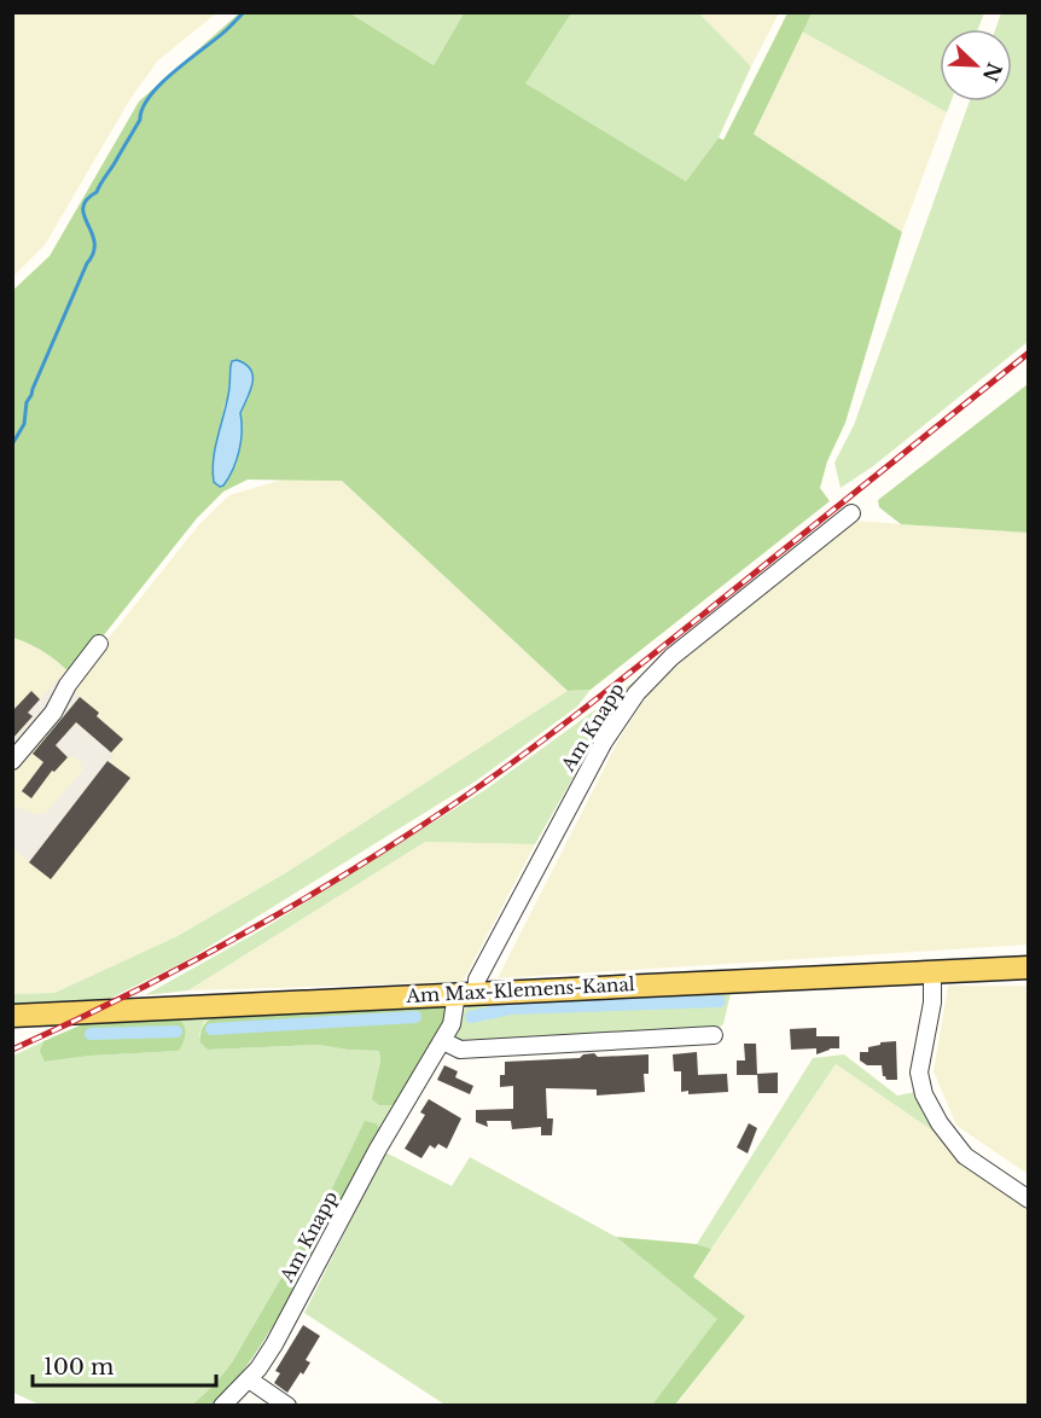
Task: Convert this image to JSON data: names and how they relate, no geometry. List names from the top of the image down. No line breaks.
{"streets":{"main road":["Am Max-Klemens-Kanal"],"street":["Am Knapp"]},"crossings":[["Am Knapp","Am Max-Klemens-Kanal"]],"scale_bar":"100 m","north":"bottom right"}
